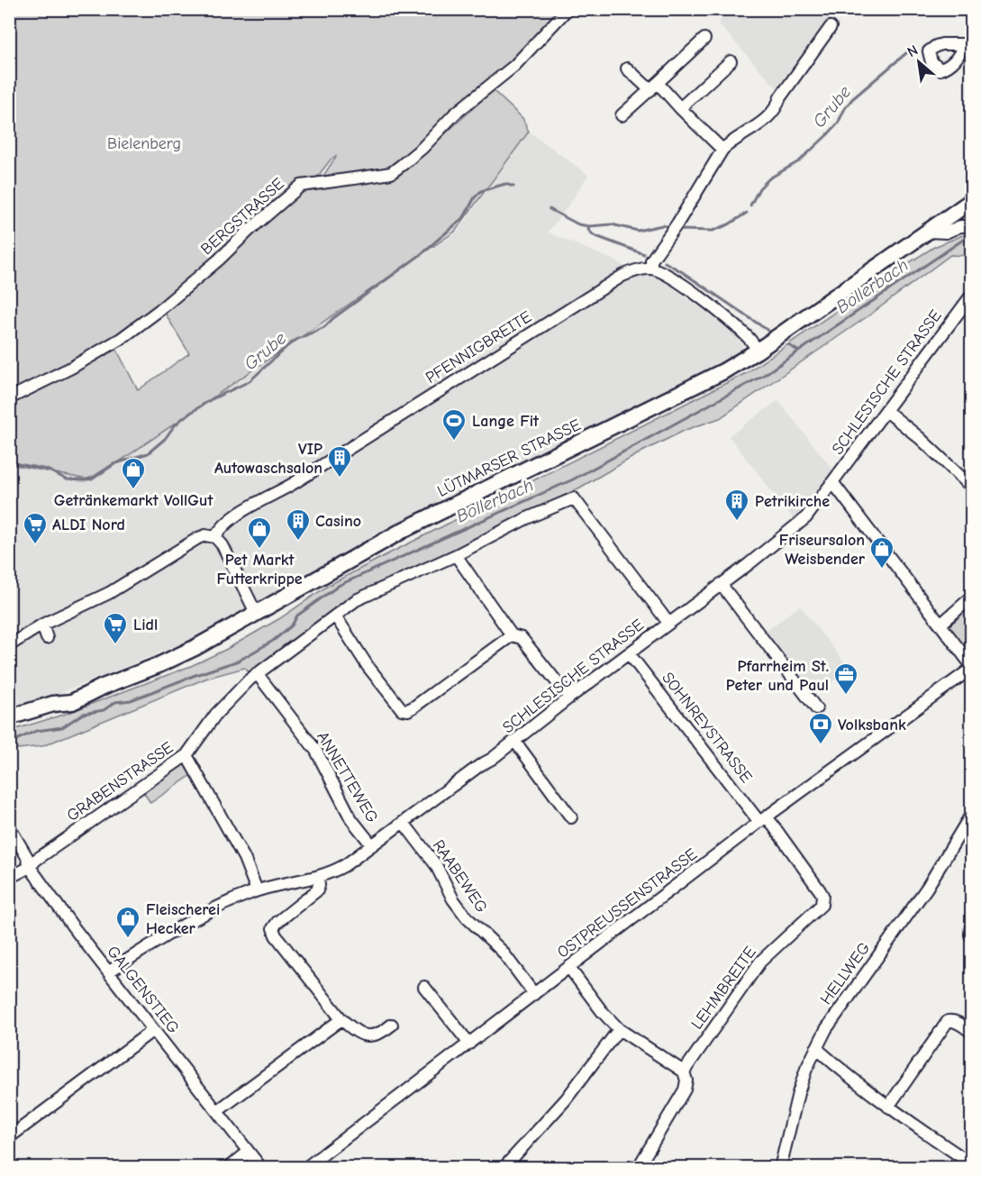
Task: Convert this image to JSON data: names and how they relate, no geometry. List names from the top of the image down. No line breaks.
{"streets":{"main road":["LÜTMARSER STRASSE"],"street":["BERGSTRASSE","PFENNIGBREITE","SCHLESISCHE STRASSE","SOHNREYSTRASSE","ANNETTEWEG","GRABENSTRASSE","RAABEWEG","OSTPREUSSENSTRASSE","HELLWEG","LEHMBREITE","GALGENSTIEG"]},"crossings":[["SCHLESISCHE STRASSE","SOHNREYSTRASSE"],["SCHLESISCHE STRASSE","ANNETTEWEG"],["SCHLESISCHE STRASSE","GRABENSTRASSE"],["SCHLESISCHE STRASSE","RAABEWEG"],["SCHLESISCHE STRASSE","GALGENSTIEG"],["SOHNREYSTRASSE","OSTPREUSSENSTRASSE"],["SOHNREYSTRASSE","LEHMBREITE"],["ANNETTEWEG","GRABENSTRASSE"],["GRABENSTRASSE","GALGENSTIEG"],["RAABEWEG","OSTPREUSSENSTRASSE"],["OSTPREUSSENSTRASSE","LEHMBREITE"]],"water":["Grube","Bollerbach"],"parks":["Bielenberg"],"places":{"sports":["Lange Fit"],"building":["VIP Autowaschsalon","Petrikirche","Casino"],"shop":["Getränkemarkt VollGut","Pet Markt Futterkrippe","Friseursalon Weisbender","Fleischerei Hecker"],"supermarket":["ALDI Nord","Lidl"],"office":["Pfarrheim St. Peter und Paul"],"bank":["Volksbank"]},"north":"top left"}
